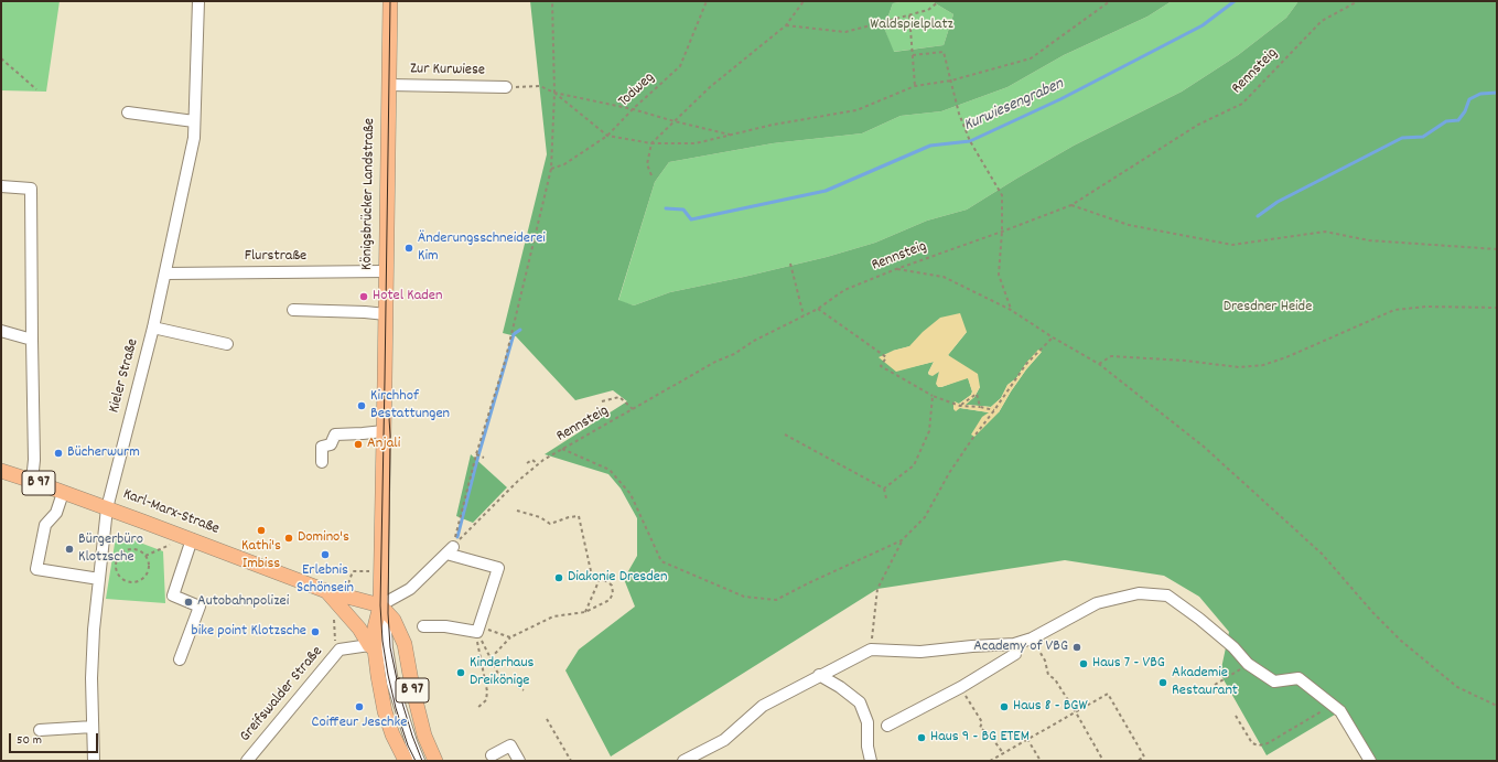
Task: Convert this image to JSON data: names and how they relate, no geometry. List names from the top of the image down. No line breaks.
{"streets":{"main road":["Königsbrücker Landstraße","B 97","Karl-Marx-Straße"],"street":["Zur Kurwiese","Flurstraße","Kieler Straße","Greifswalder Straße"],"path":["Rennsteig","Todweg"]},"crossings":[["Zur Kurwiese","Königsbrücker Landstraße"],["Königsbrücker Landstraße","Flurstraße"],["Königsbrücker Landstraße","B 97"],["Königsbrücker Landstraße","Karl-Marx-Straße"],["Flurstraße","Kieler Straße"],["Kieler Straße","Karl-Marx-Straße"],["B 97","Karl-Marx-Straße"],["B 97","Greifswalder Straße"],["Karl-Marx-Straße","Greifswalder Straße"]],"water":["Kurwiesengraben"],"parks":["Waldspielplatz","Dresdner Heide"],"places":["Änderungsschneiderei Kim","Hotel Kaden","Kirchhof Bestattungen","Anjali","Bücherwurm","Kathi's Imbiss","Domino's","Bürgerbüro Klotzsche","Erlebnis Schönsein","Diakonie Dresden","Autobahnpolizei","bike point Klotzsche","Academy of VBG","Haus 7 - VBG","Kinderhaus Dreikönige","Akademie Restaurant","Coiffeur Jeschke","Haus 8 - BGW","Haus 9 - BG ETEM"],"scale_bar":"50 m"}
